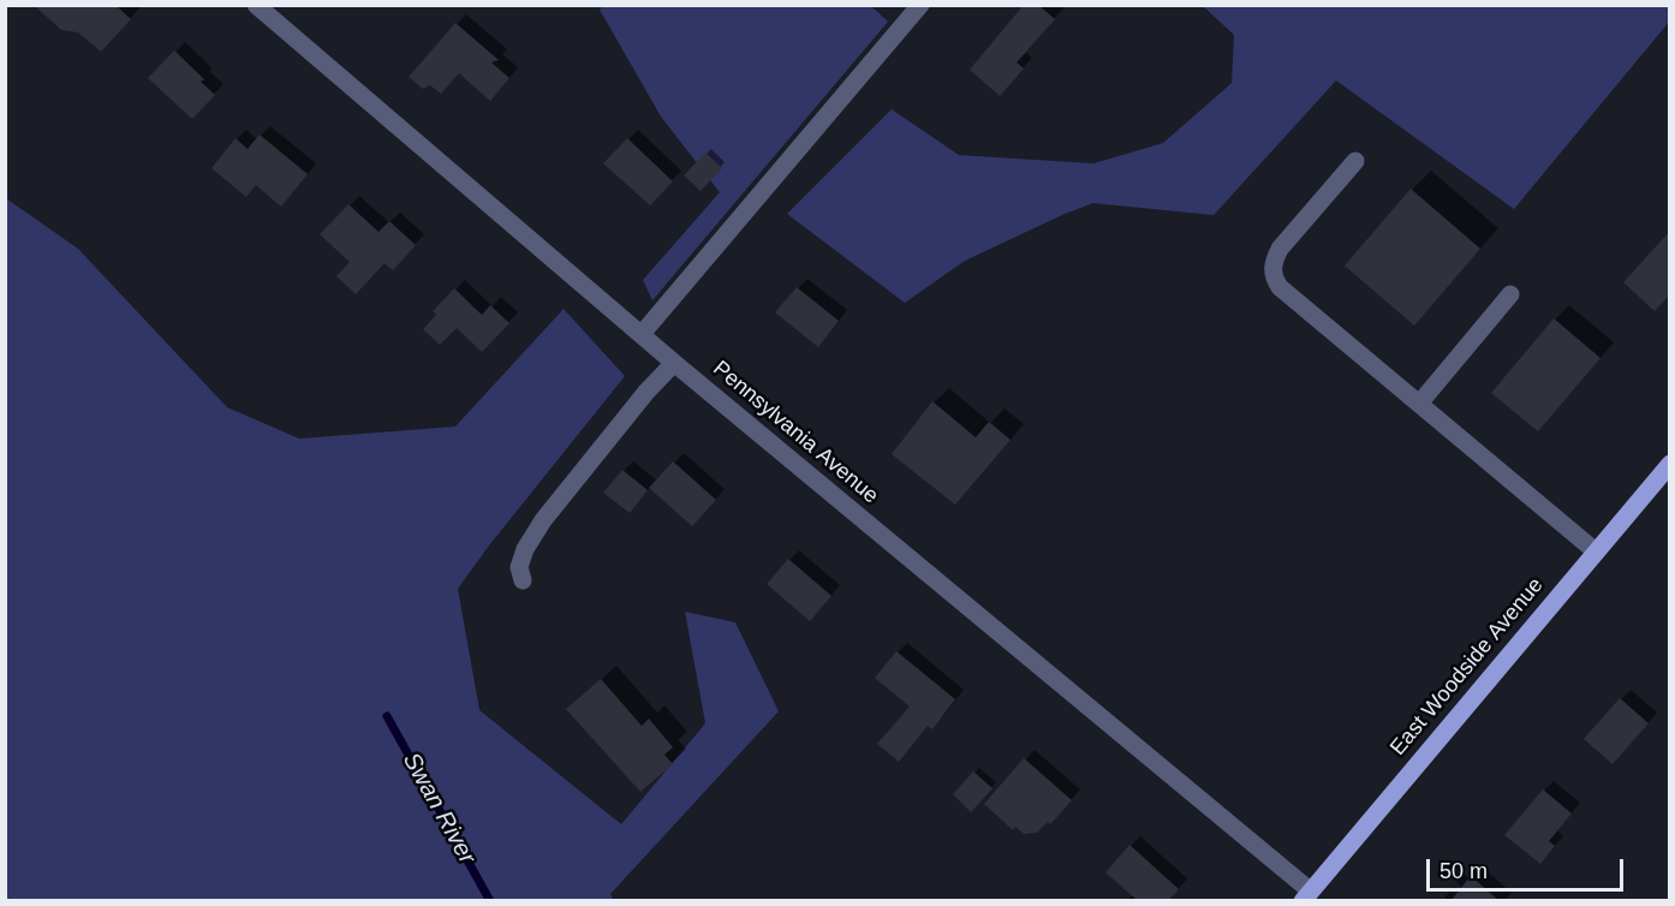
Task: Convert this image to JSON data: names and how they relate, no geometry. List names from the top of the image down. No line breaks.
{"streets":{"main road":["East Woodside Avenue"],"street":["Pennsylvania Avenue"]},"crossings":[["Pennsylvania Avenue","East Woodside Avenue"]],"water":["Swan River"],"scale_bar":"50 m"}
